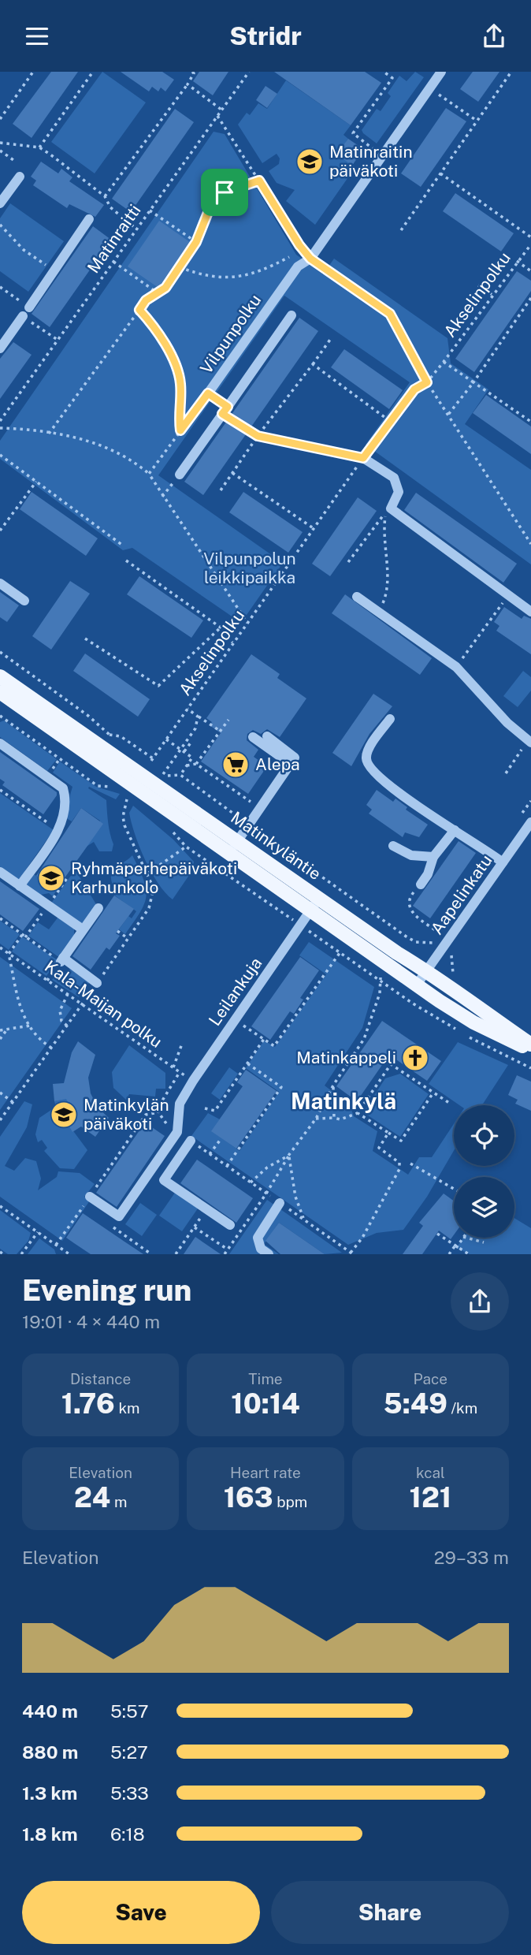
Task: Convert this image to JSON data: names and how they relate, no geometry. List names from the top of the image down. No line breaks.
{"streets":{"main road":["Matinkyläntie"],"street":["Vilpunpolku","Aapelinkatu","Leilankuja"],"path":["Matinraitti","Akselinpolku","Kala-Maijan polku"]},"crossings":[["Matinkyläntie","Aapelinkatu"],["Matinkyläntie","Leilankuja"],["Leilankuja","Kala-Maijan polku"]],"districts":["Matinkylä"],"parks":["Vilpunpolun leikkipaikka"],"places":{"school or university":["Matinraitin päiväkoti","Ryhmäperhepäiväkoti Karhunkolo","Matinkylän päiväkoti"],"supermarket":["Alepa"],"church":["Matinkappeli"]},"page":{"header":"Stridr","heading":["Evening run","19:01 · 4 × 440 m"],"stats":[["Distance","1.76 km"],["Time","10:14"],["Pace","5:49 /km"],["Elevation","24 m"],["Heart rate","163 bpm"],["kcal","121"]],"chart":["Elevation","29–33 m"],"list":[{"name":"440 m","note":"5:57"},{"name":"880 m","note":"5:27"},{"name":"1.3 km","note":"5:33"},{"name":"1.8 km","note":"6:18"}],"buttons":["Save","Share"]}}
